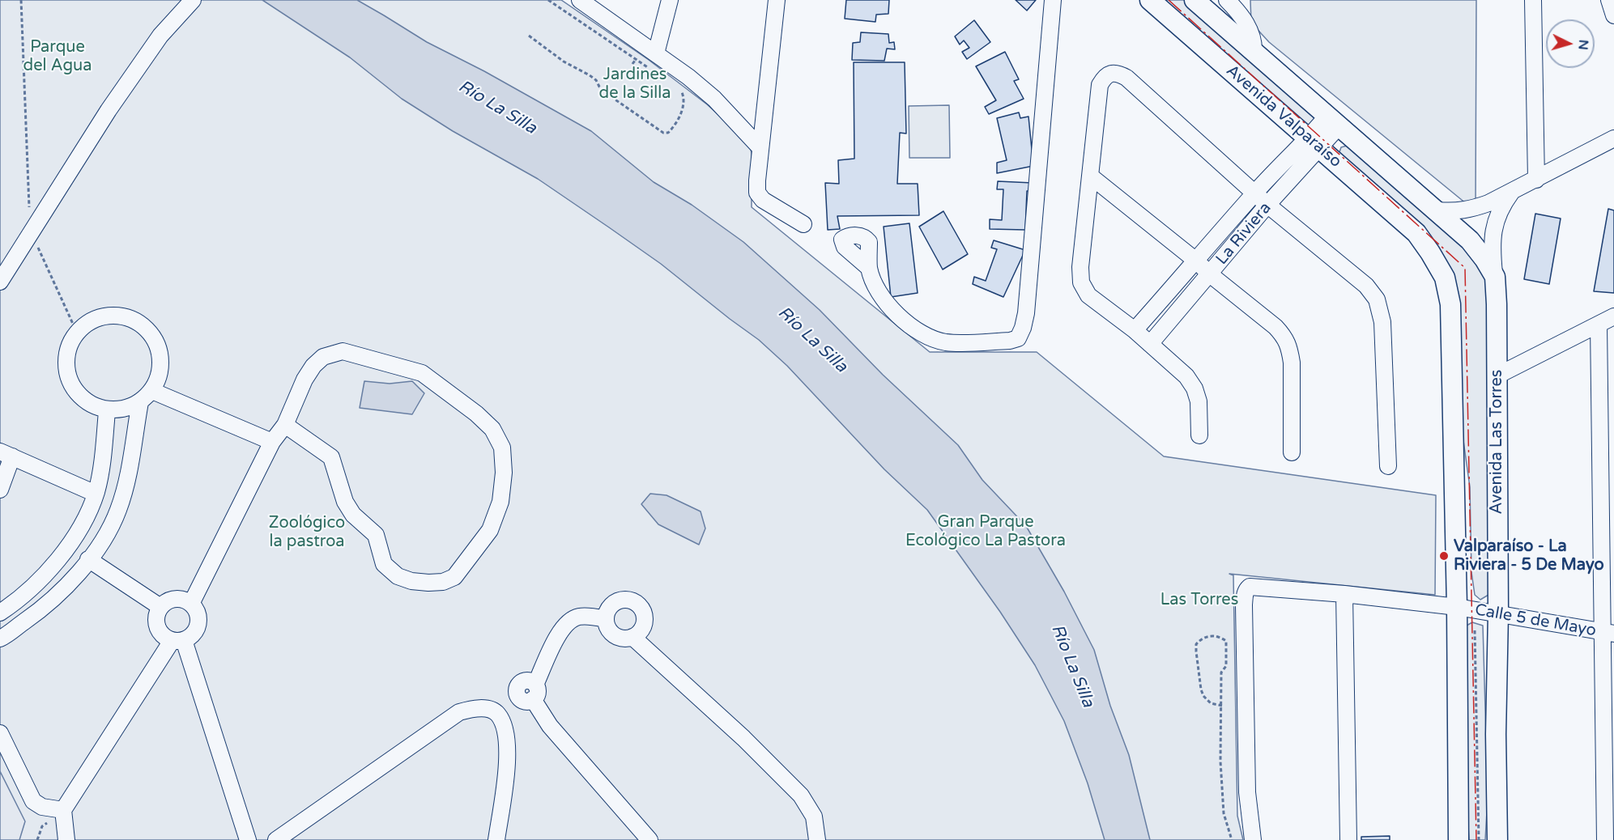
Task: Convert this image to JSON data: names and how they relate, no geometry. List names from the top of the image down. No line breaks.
{"streets":{"main road":["Avenida Valparaíso","Avenida Las Torres"],"street":["La Riviera","Calle 5 de Mayo"]},"crossings":[["Avenida Valparaíso","La Riviera"],["Avenida Valparaíso","Avenida Las Torres"],["Avenida Valparaíso","Calle 5 de Mayo"],["Avenida Las Torres","Calle 5 de Mayo"]],"water":["Río La Silla"],"parks":["Parque del Agua","Jardines de la Silla","Gran Parque Ecológico La Pastora","Zoológico la pastroa","Las Torres"],"places":["Valparaíso - La Riviera - 5 De Mayo"],"north":"right"}
